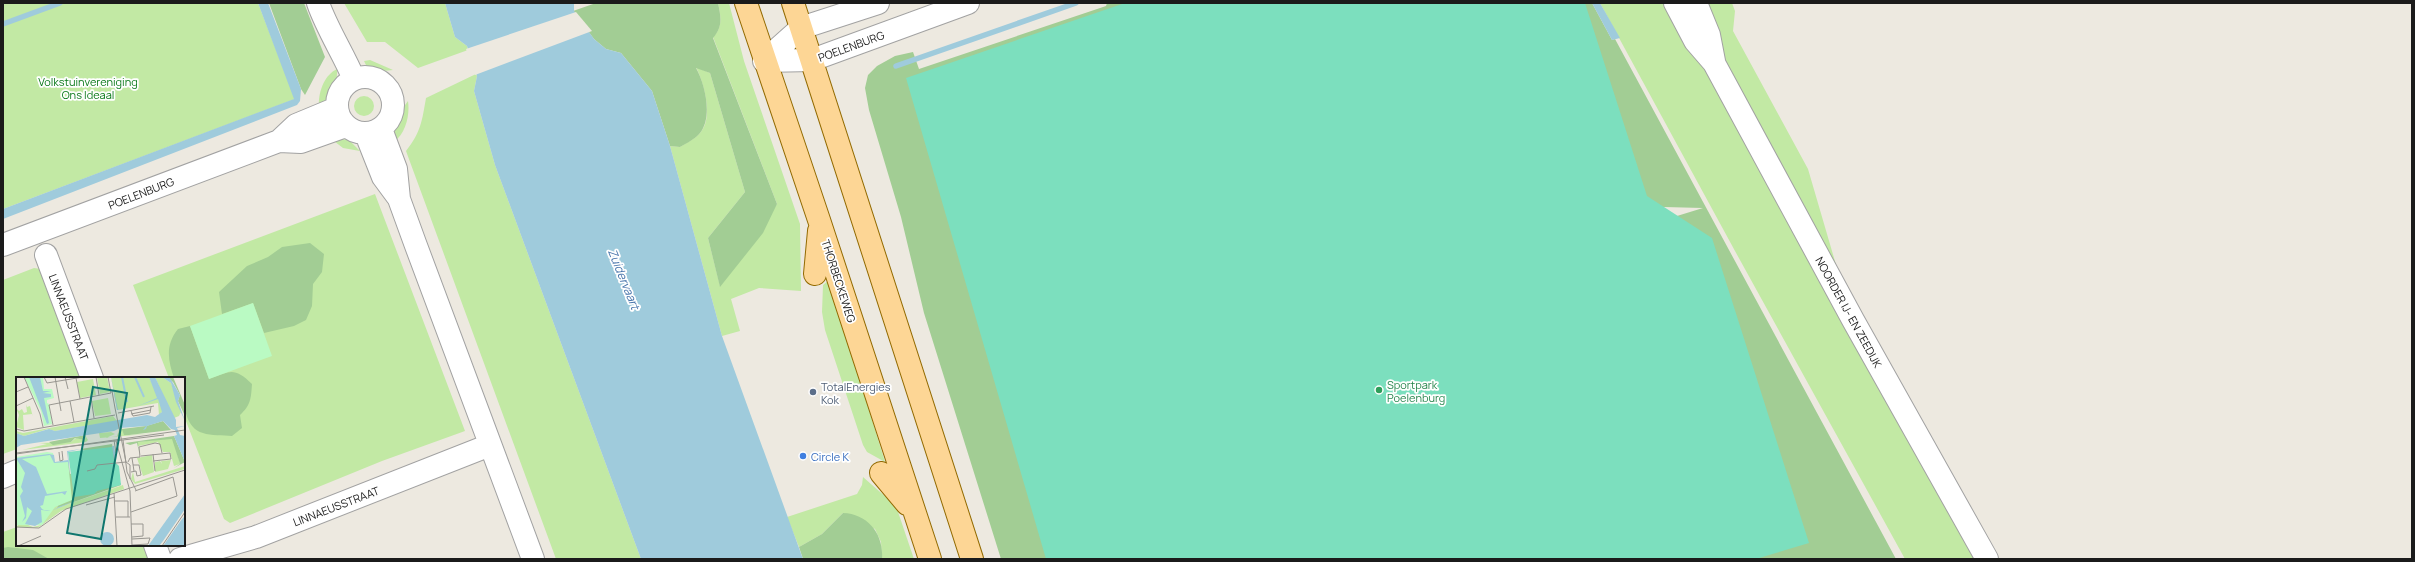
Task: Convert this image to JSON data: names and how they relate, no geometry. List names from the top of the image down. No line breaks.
{"streets":{"main road":["THORBECKEWEG"],"street":["POELENBURG","NOORDER IJ- EN ZEEDIJK","LINNAEUSSTRAAT"]},"crossings":[["POELENBURG","THORBECKEWEG"]],"water":["Zuidervaart"],"parks":["Volkstuinvereniging Ons Ideaal"],"places":["Sportpark Poelenburg","TotalEnergies Kok","Circle K"]}
